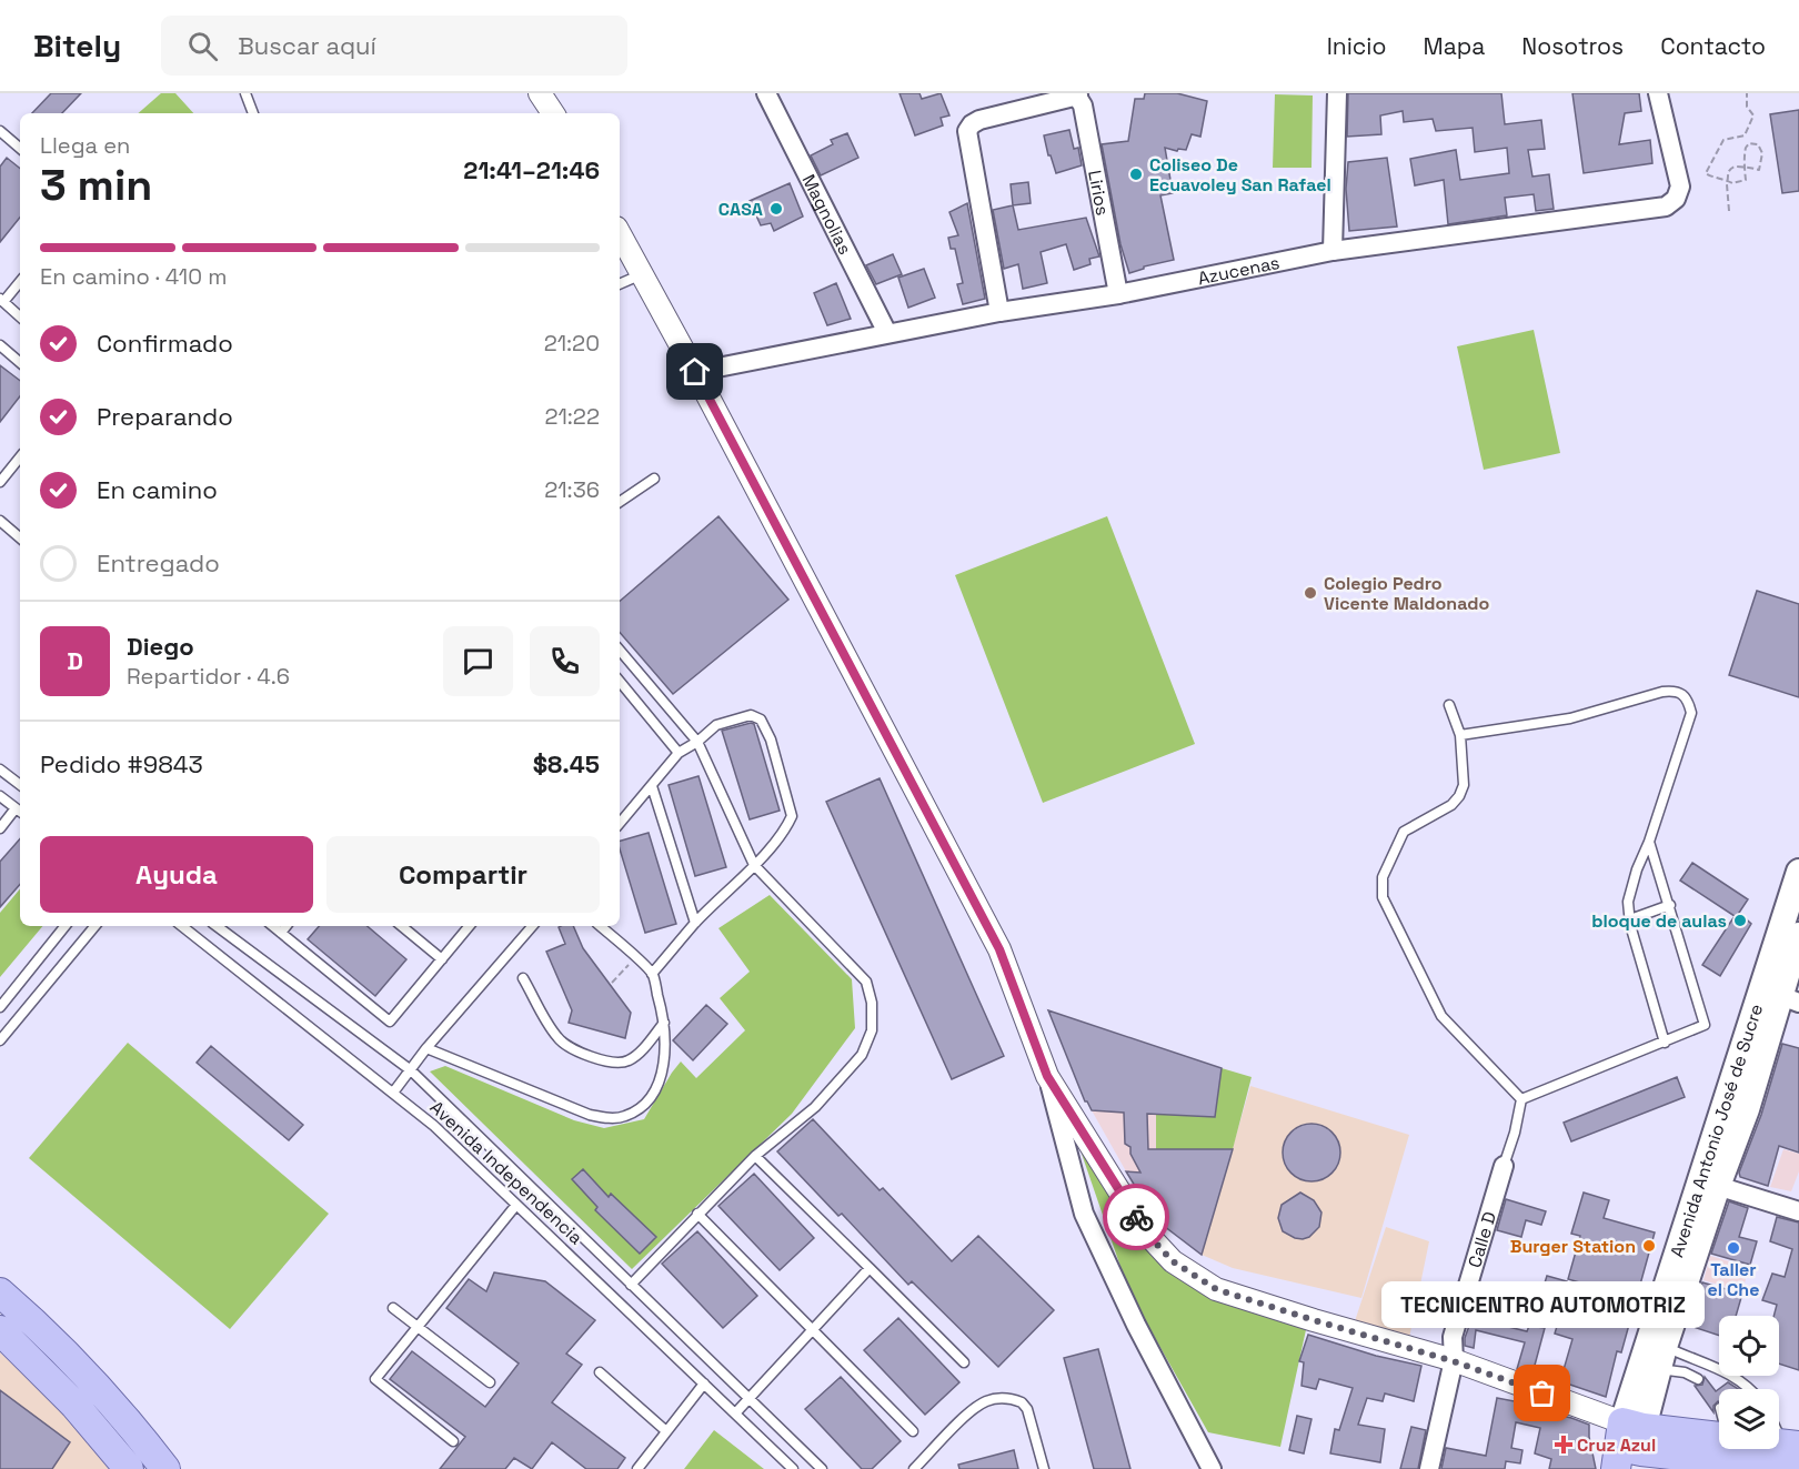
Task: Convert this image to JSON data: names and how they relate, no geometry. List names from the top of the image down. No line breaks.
{"streets":{"main road":["Avenida Antonio José de Sucre"],"street":["Lirios","Magnolias","Azucenas","Calle D"],"lane":["Avenida Independencia"]},"crossings":[["Lirios","Azucenas"],["Magnolias","Azucenas"]],"places":{"other":["Coliseo De Ecuavoley San Rafael","CASA","Colegio Pedro Vicente Maldonado","bloque de aulas","Burger Station","Taller el Che","TECNICENTRO AUTOMOTRIZ"],"health":["Cruz Azul"]},"page":{"header":"Bitely","search":"Buscar aquí","nav":["Inicio","Mapa","Nosotros","Contacto"],"heading":["3 min","Llega en","21:41–21:46"],"panel":["Diego","Repartidor · 4.6","Pedido #9843","$8.45"],"bar":"En camino · 410 m","list":[["Confirmado","21:20"],["Preparando","21:22"],["En camino","21:36"],"Entregado"],"round":"D","buttons":["Ayuda","Compartir"],"bubble":"TECNICENTRO AUTOMOTRIZ"}}
